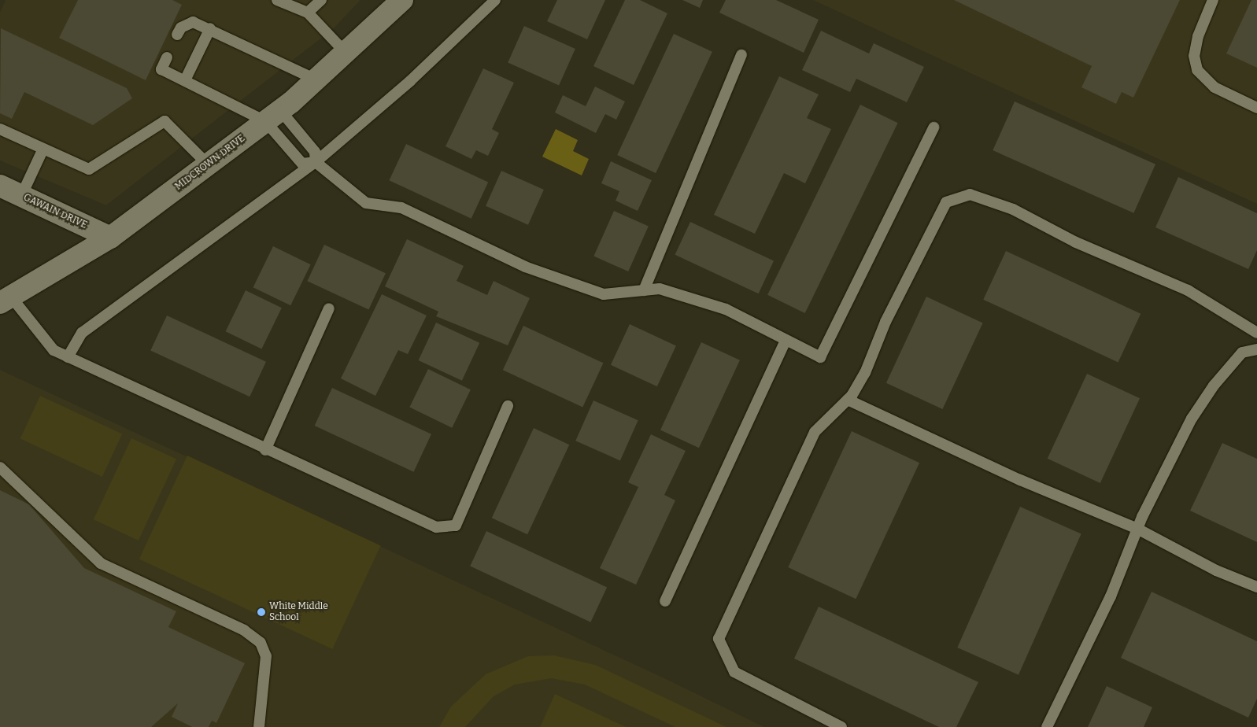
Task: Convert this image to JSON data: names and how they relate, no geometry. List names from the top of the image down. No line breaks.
{"streets":{"street":["MIDCROWN DRIVE","GAWAIN DRIVE"]},"crossings":[["MIDCROWN DRIVE","GAWAIN DRIVE"]],"places":["White Middle School"]}
